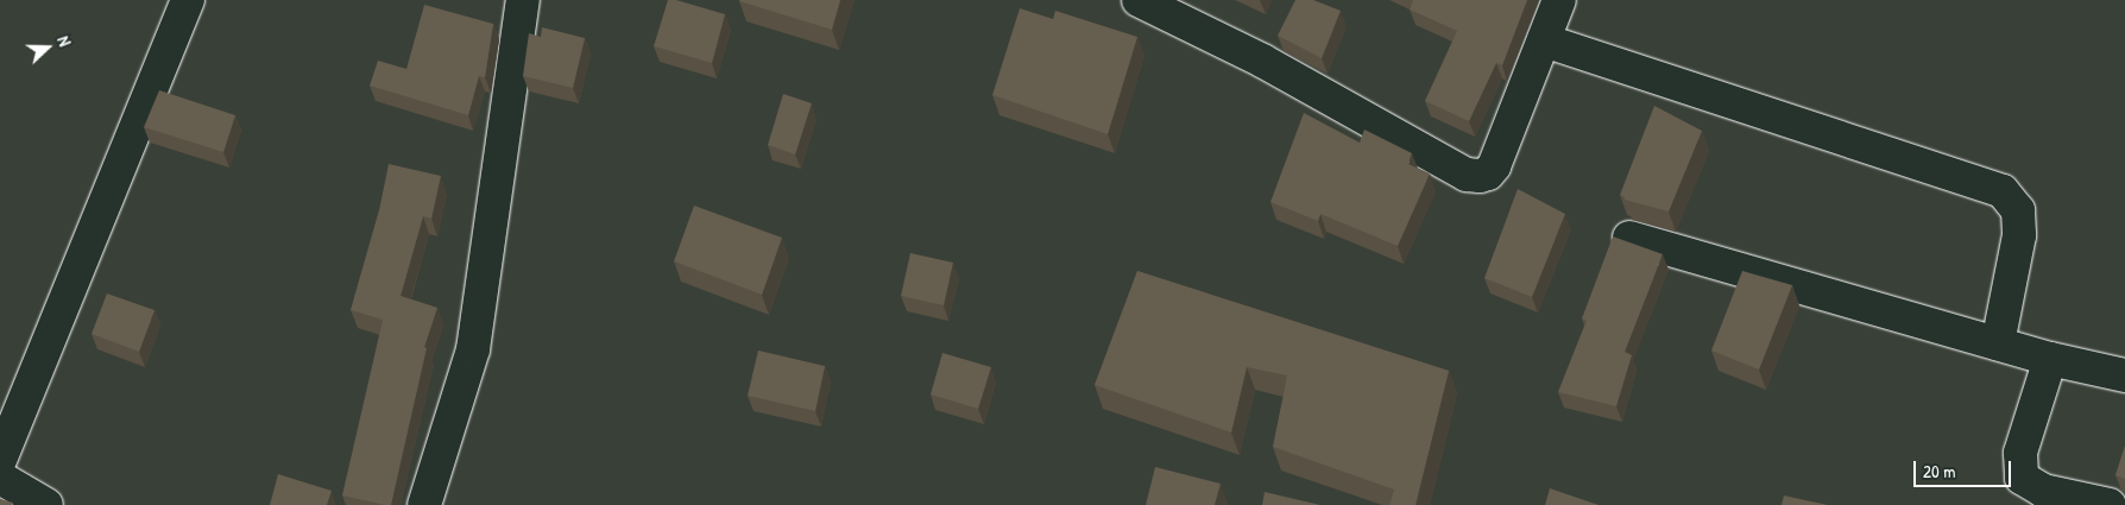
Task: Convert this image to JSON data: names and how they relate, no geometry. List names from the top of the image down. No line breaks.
{"scale_bar":"20 m","north":"right"}
